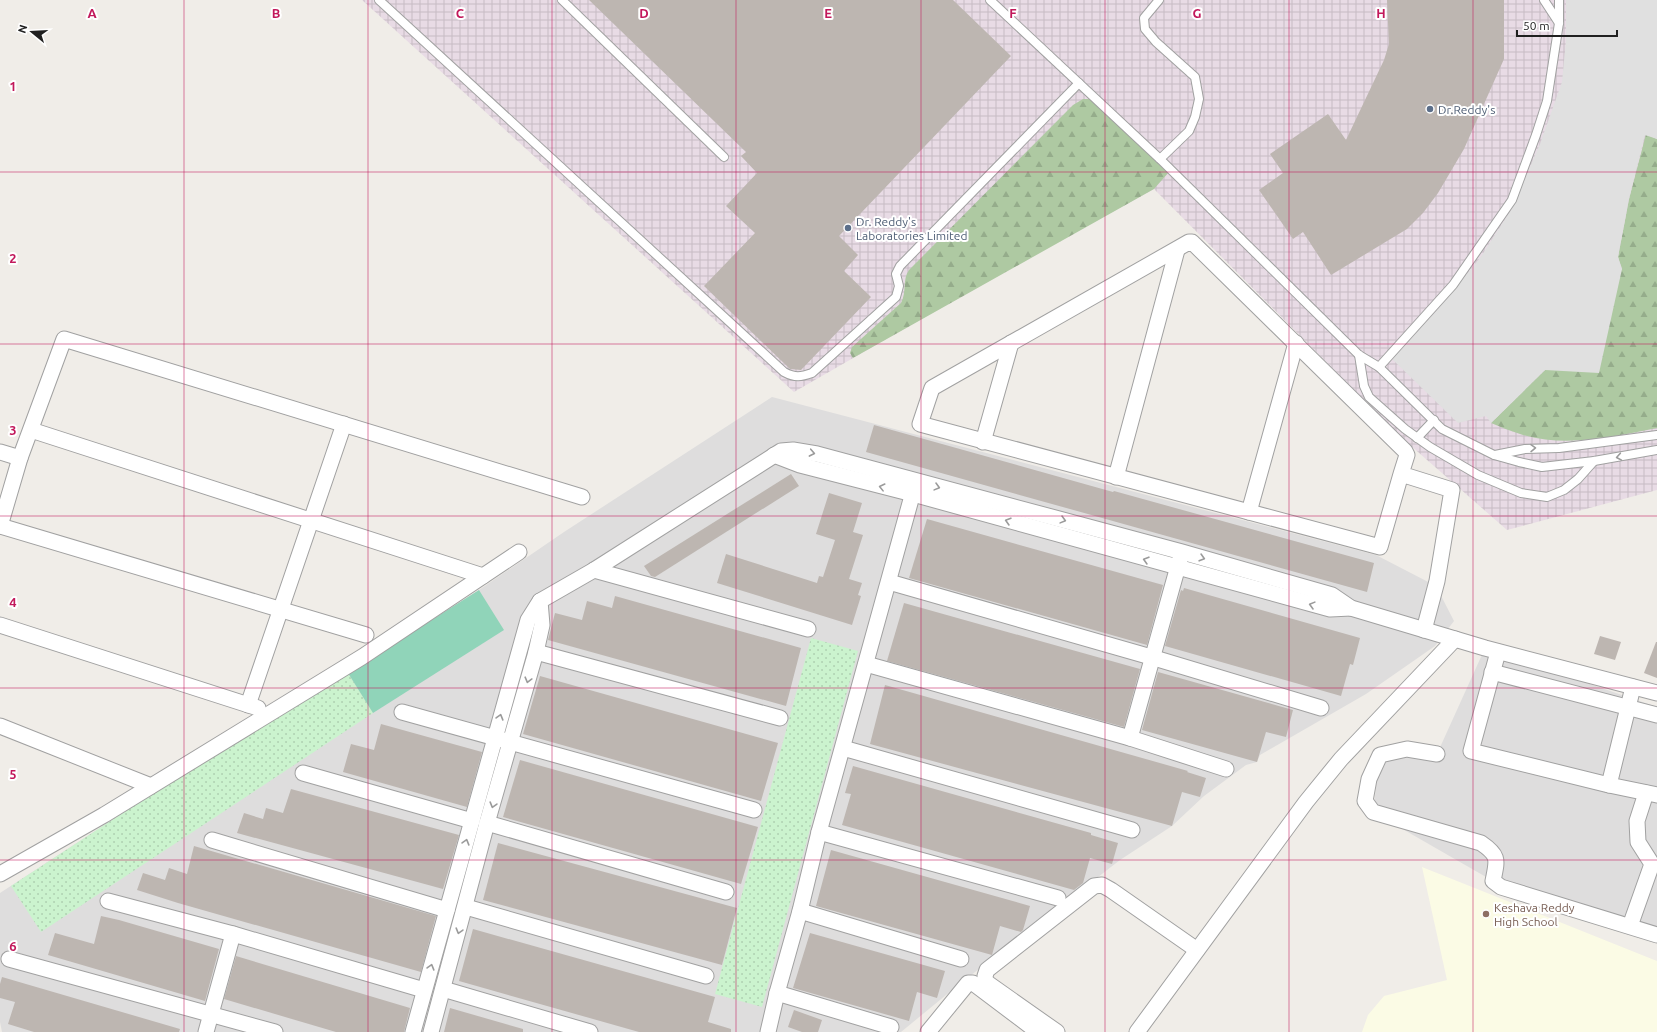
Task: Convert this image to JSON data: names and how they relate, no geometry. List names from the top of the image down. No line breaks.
{"places":["Dr.Reddy's","Dr. Reddy's Laboratories Limited","Keshava Reddy High School"],"scale_bar":"50 m","north":"left","grid":{"columns":["A","B","C","D","E","F","G","H"],"rows":["1","2","3","4","5","6"]}}
